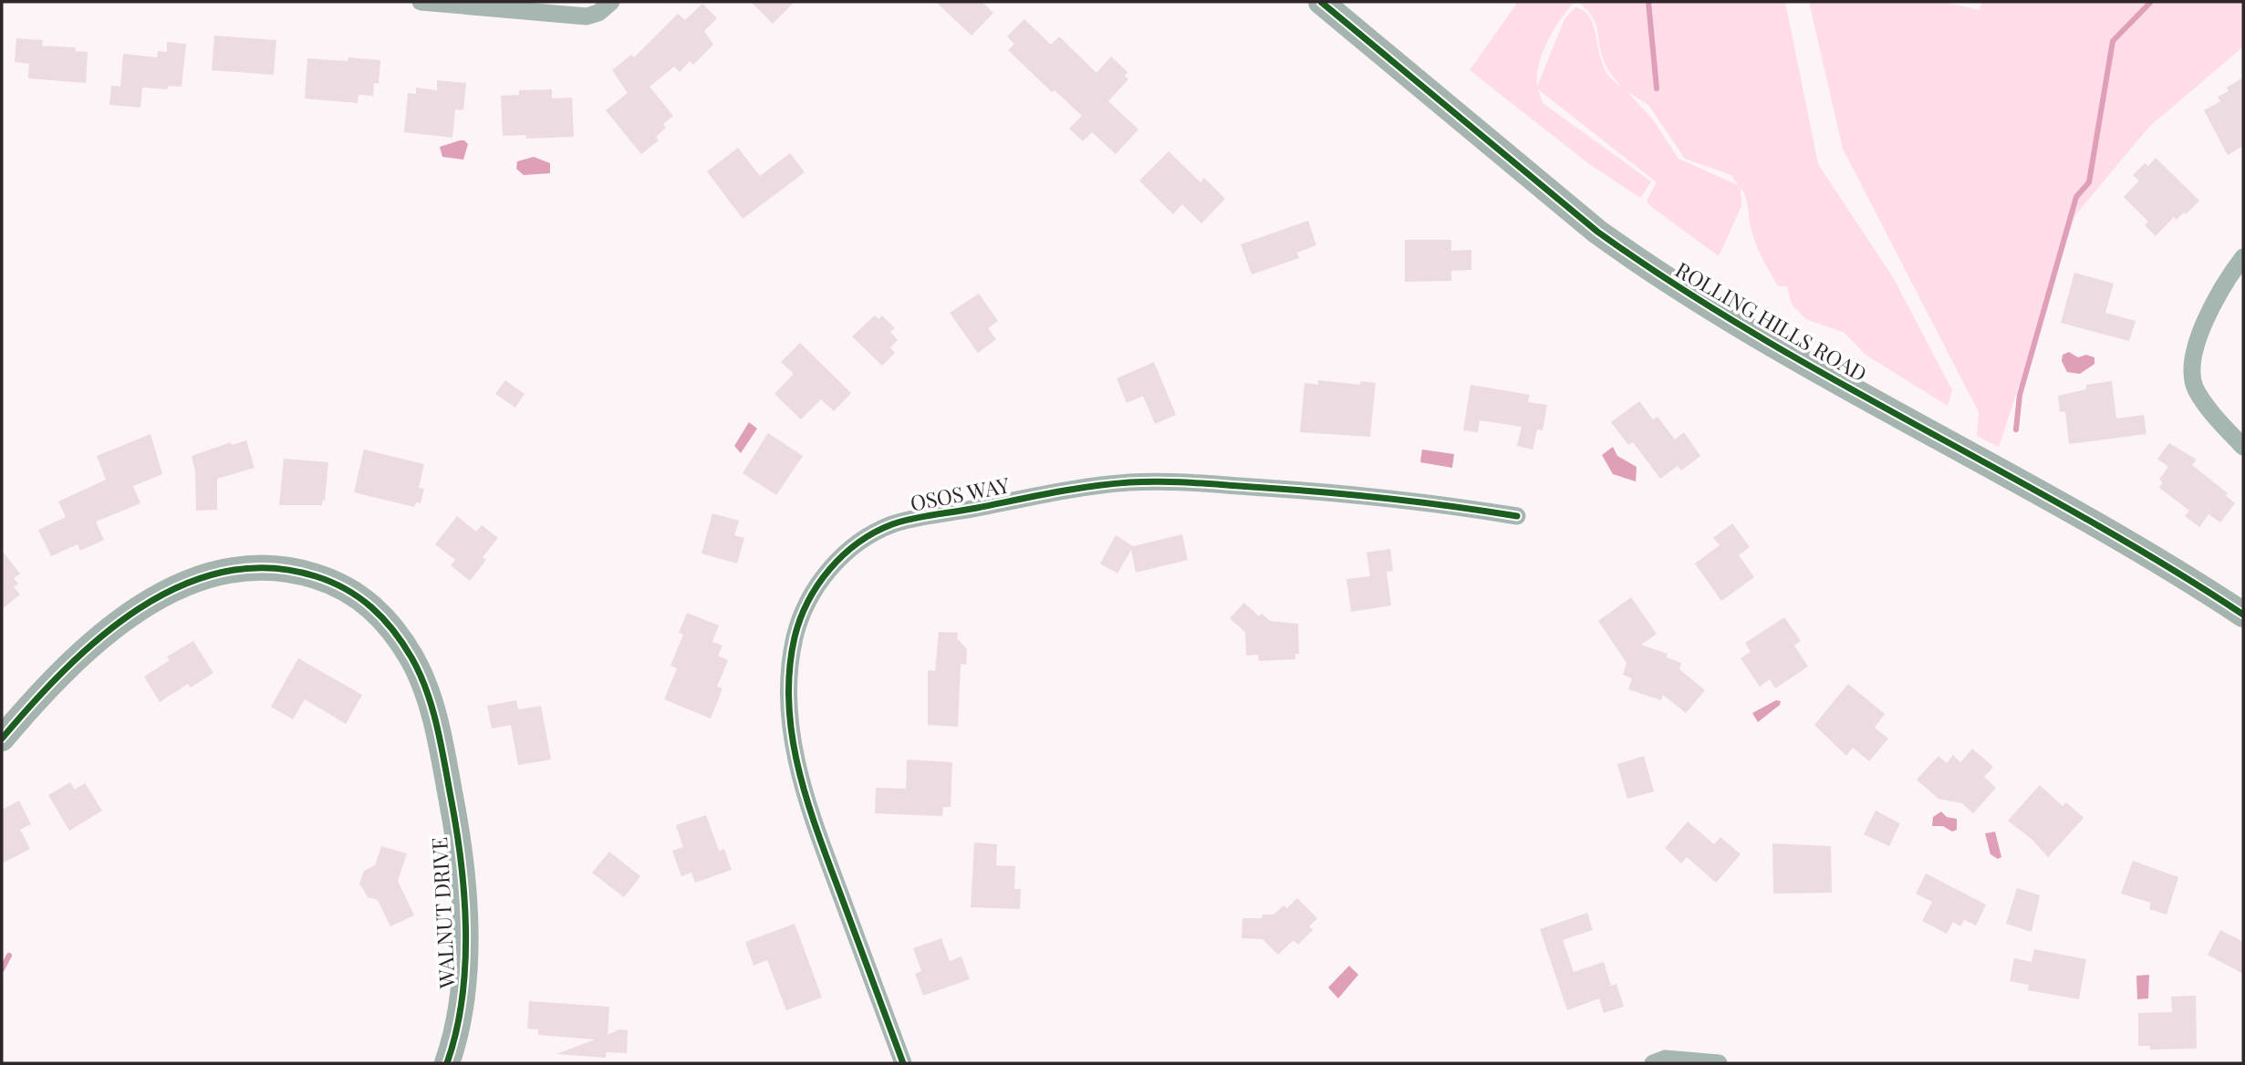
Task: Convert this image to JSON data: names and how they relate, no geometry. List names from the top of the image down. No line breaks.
{"streets":{"street":["ROLLING HILLS ROAD","OSOS WAY","WALNUT DRIVE"]}}
